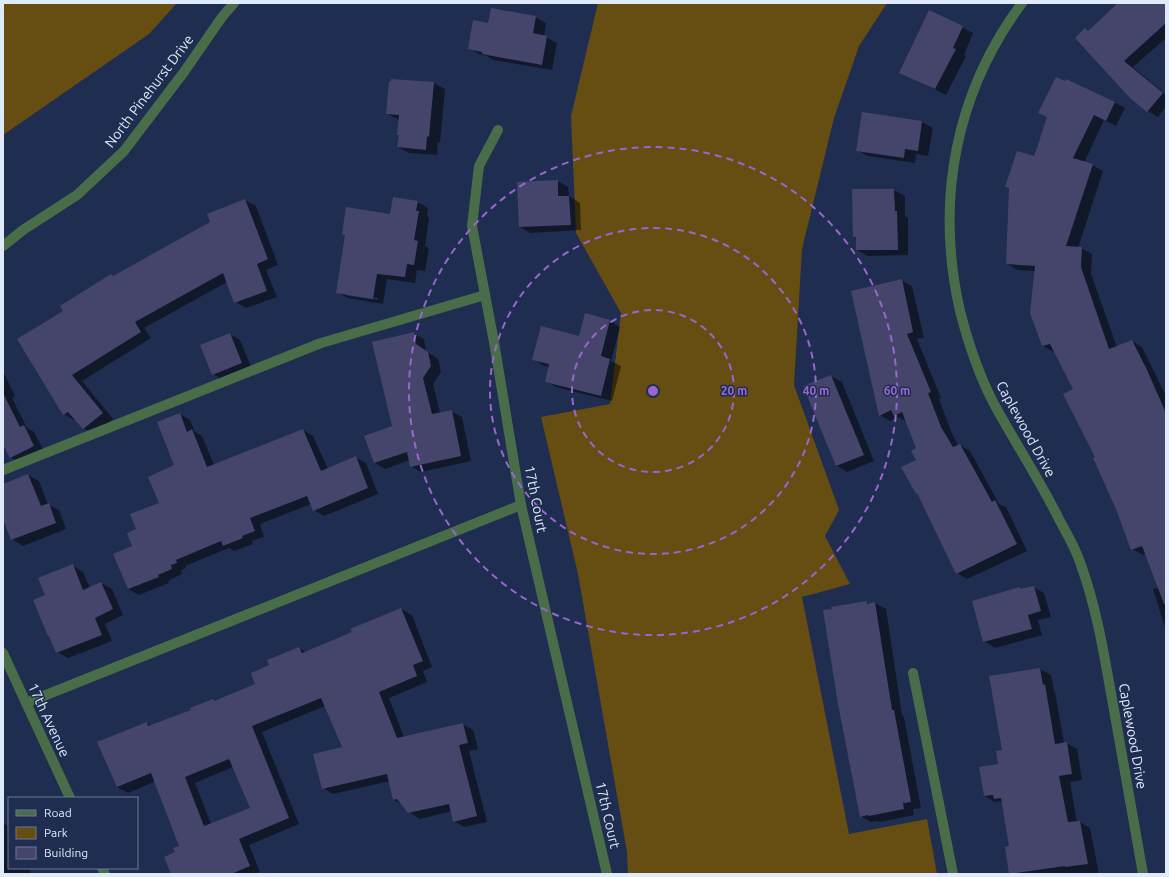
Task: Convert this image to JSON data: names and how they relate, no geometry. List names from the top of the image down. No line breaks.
{"streets":{"street":["North Pinehurst Drive","Caplewood Drive","17th Court","17th Avenue"]},"legend":["Road","Park","Building"],"rings":["20 m","40 m","60 m"]}
